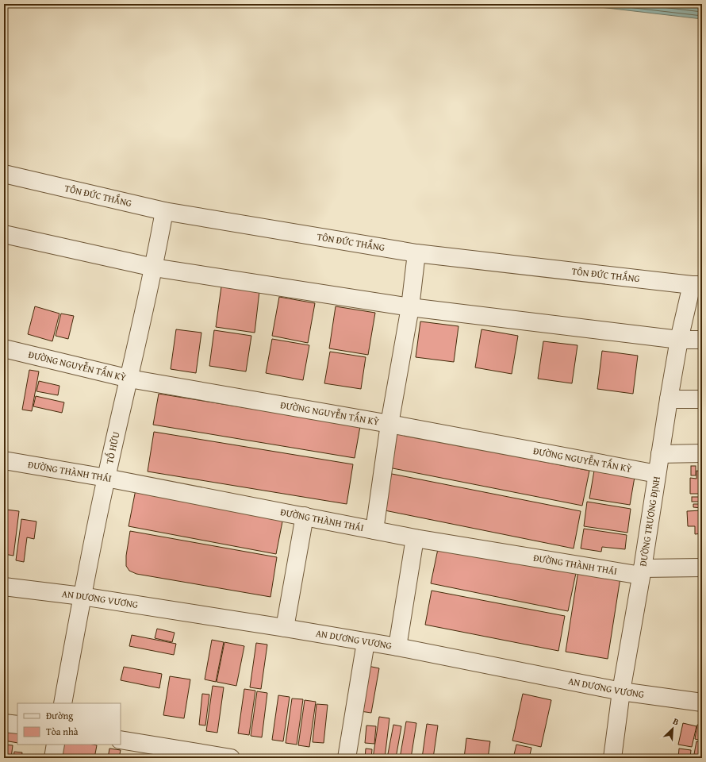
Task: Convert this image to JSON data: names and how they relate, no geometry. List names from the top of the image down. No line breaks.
{"streets":{"street":["TÔN ĐỨC THẮNG","ĐƯỜNG NGUYỄN TẤN KỲ","TỐ HỮU","ĐƯỜNG THÀNH THÁI","ĐƯỜNG TRƯƠNG ĐỊNH","AN DƯƠNG VƯƠNG"]},"crossings":[["TÔN ĐỨC THẮNG","TỐ HỮU"],["TÔN ĐỨC THẮNG","ĐƯỜNG TRƯƠNG ĐỊNH"],["ĐƯỜNG NGUYỄN TẤN KỲ","TỐ HỮU"],["ĐƯỜNG NGUYỄN TẤN KỲ","ĐƯỜNG TRƯƠNG ĐỊNH"],["TỐ HỮU","ĐƯỜNG THÀNH THÁI"],["TỐ HỮU","AN DƯƠNG VƯƠNG"],["ĐƯỜNG THÀNH THÁI","ĐƯỜNG TRƯƠNG ĐỊNH"],["ĐƯỜNG TRƯƠNG ĐỊNH","AN DƯƠNG VƯƠNG"]],"legend":["Đường","Tòa nhà"],"north":"top right"}
